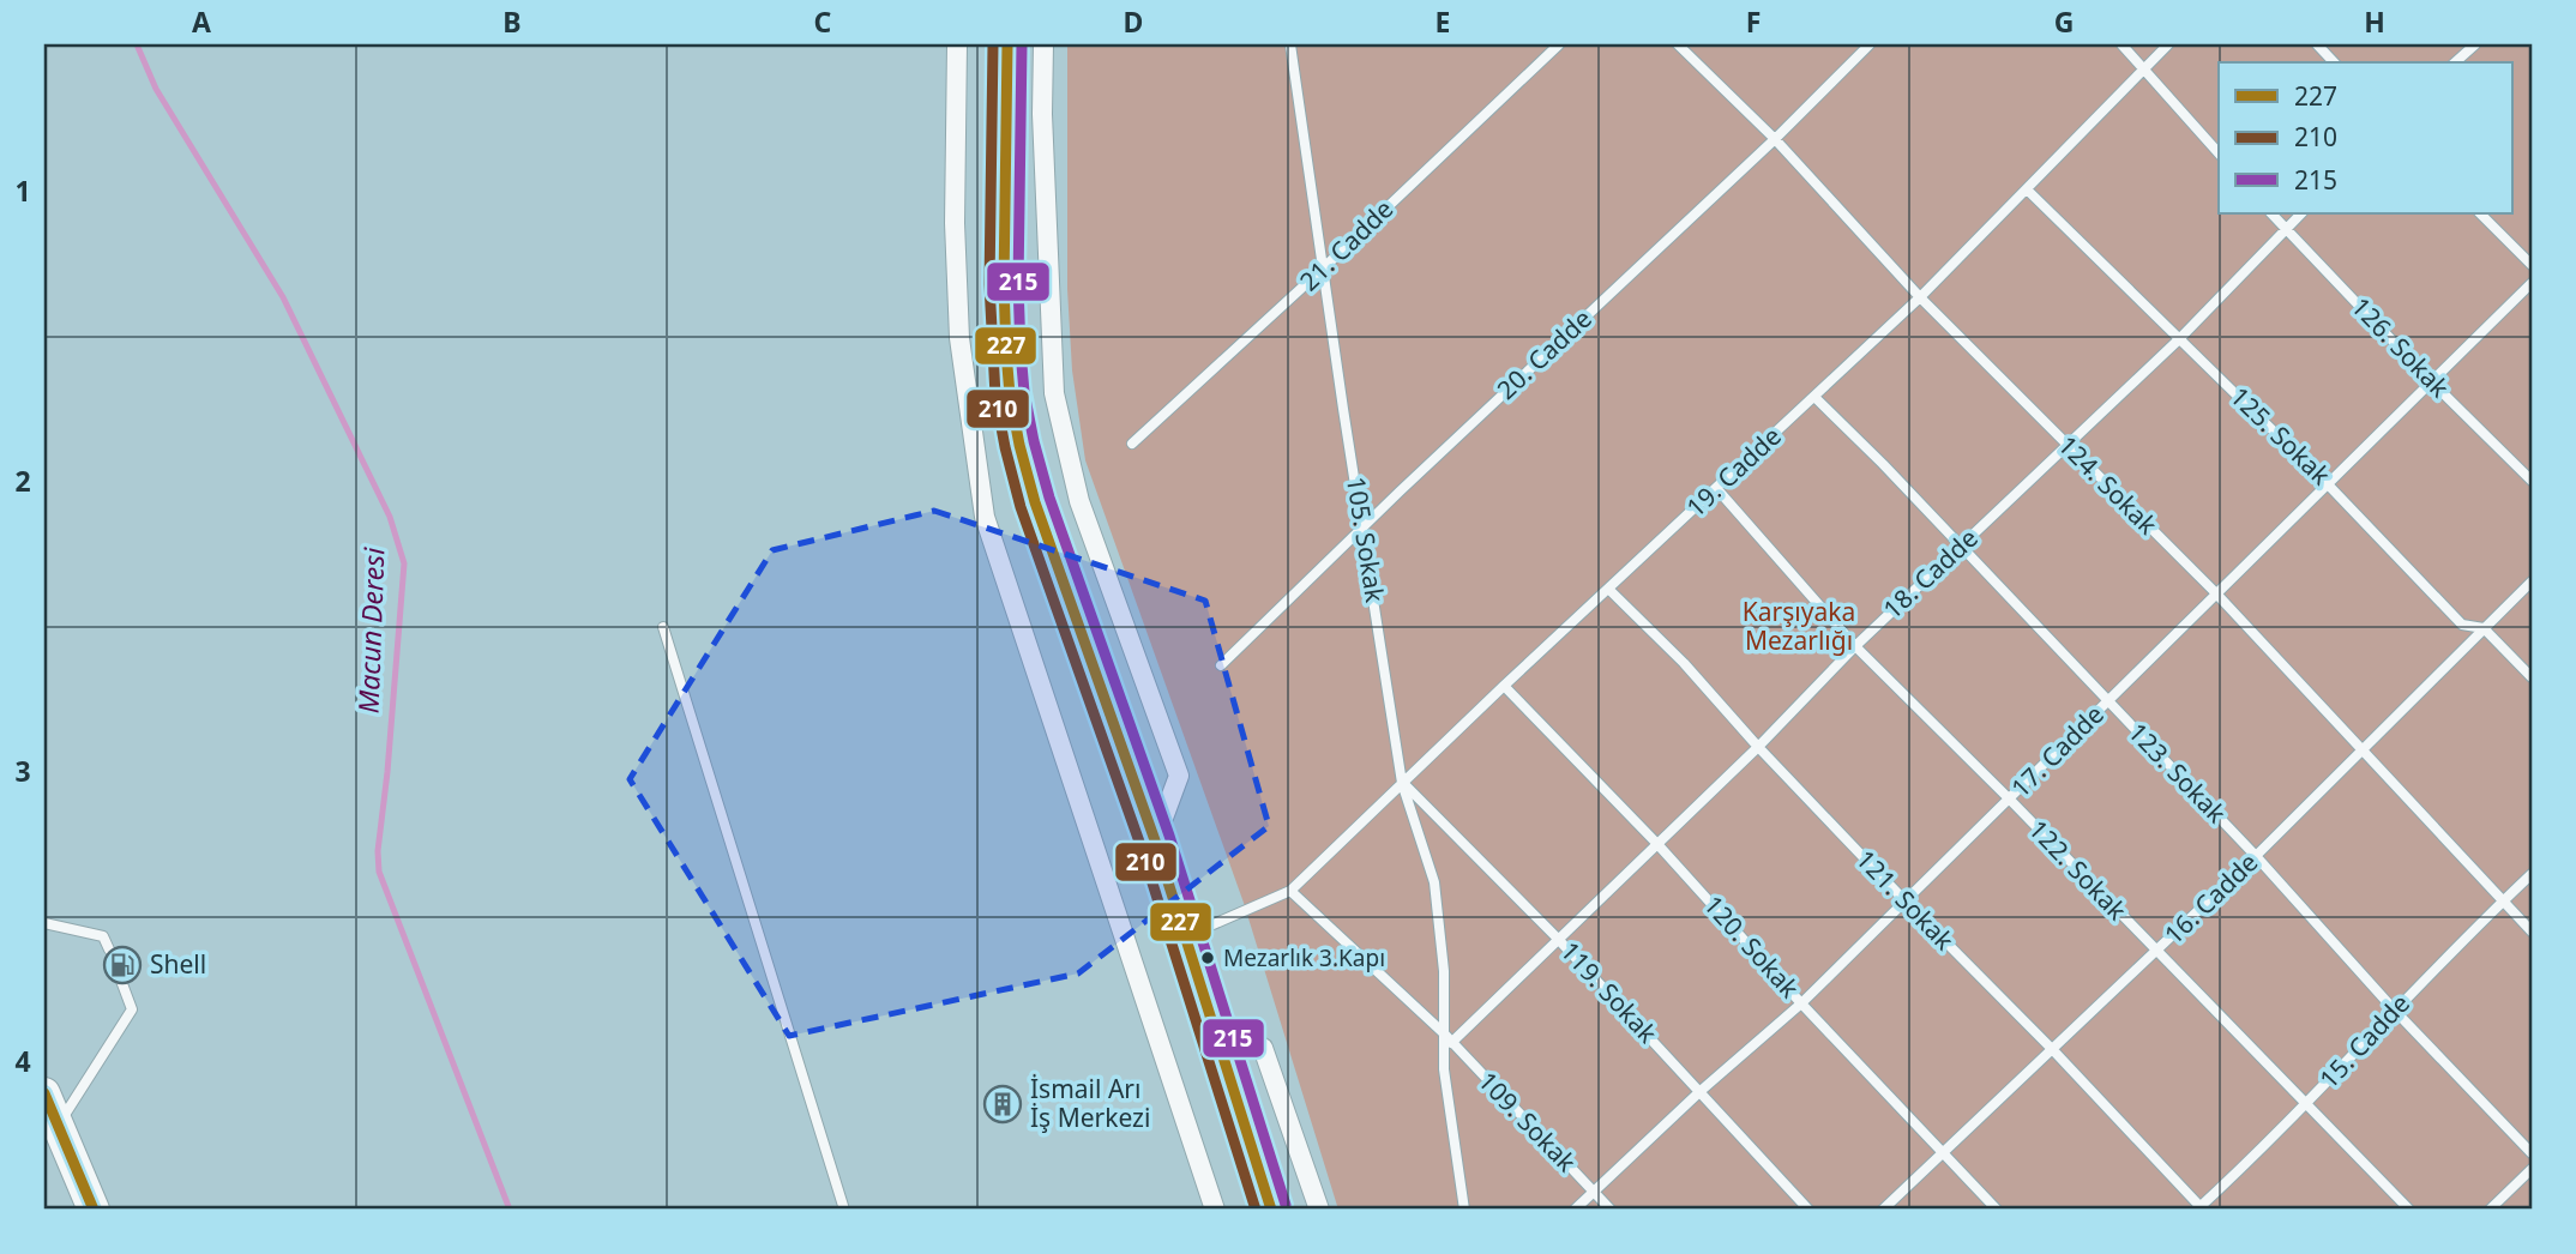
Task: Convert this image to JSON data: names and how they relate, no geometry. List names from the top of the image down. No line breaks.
{"streets":{"lane":["21. Cadde","126. Sokak","20. Cadde","125. Sokak","19. Cadde","124. Sokak","105. Sokak","18. Cadde","17. Cadde","123. Sokak","122. Sokak","16. Cadde","121. Sokak","120. Sokak","119. Sokak","15. Cadde","109. Sokak"]},"crossings":[["21. Cadde","105. Sokak"],["126. Sokak","18. Cadde"],["126. Sokak","17. Cadde"],["20. Cadde","124. Sokak"],["20. Cadde","105. Sokak"],["125. Sokak","19. Cadde"],["125. Sokak","18. Cadde"],["125. Sokak","17. Cadde"],["125. Sokak","16. Cadde"],["19. Cadde","124. Sokak"],["19. Cadde","105. Sokak"],["19. Cadde","123. Sokak"],["19. Cadde","122. Sokak"],["19. Cadde","121. Sokak"],["19. Cadde","120. Sokak"],["19. Cadde","119. Sokak"],["124. Sokak","18. Cadde"],["124. Sokak","17. Cadde"],["124. Sokak","16. Cadde"],["124. Sokak","15. Cadde"],["105. Sokak","119. Sokak"],["105. Sokak","109. Sokak"],["18. Cadde","123. Sokak"],["18. Cadde","122. Sokak"],["18. Cadde","121. Sokak"],["18. Cadde","120. Sokak"],["18. Cadde","119. Sokak"],["18. Cadde","109. Sokak"],["17. Cadde","123. Sokak"],["17. Cadde","122. Sokak"],["17. Cadde","121. Sokak"],["17. Cadde","120. Sokak"],["17. Cadde","119. Sokak"],["17. Cadde","109. Sokak"],["123. Sokak","16. Cadde"],["123. Sokak","15. Cadde"],["122. Sokak","16. Cadde"],["122. Sokak","15. Cadde"],["16. Cadde","121. Sokak"],["16. Cadde","120. Sokak"],["121. Sokak","15. Cadde"]],"water":["Macun Deresi"],"parks":["Karşıyaka Mezarlığı"],"places":{"other":["Mezarlık 3.Kapı"],"fuel station":["Shell"],"building":["İsmail Arı İş Merkezi"]},"lines":["transit line 227","transit line 210","transit line 215"],"legend":["227","210","215"],"grid":{"columns":["A","B","C","D","E","F","G","H"],"rows":["1","2","3","4"]}}
